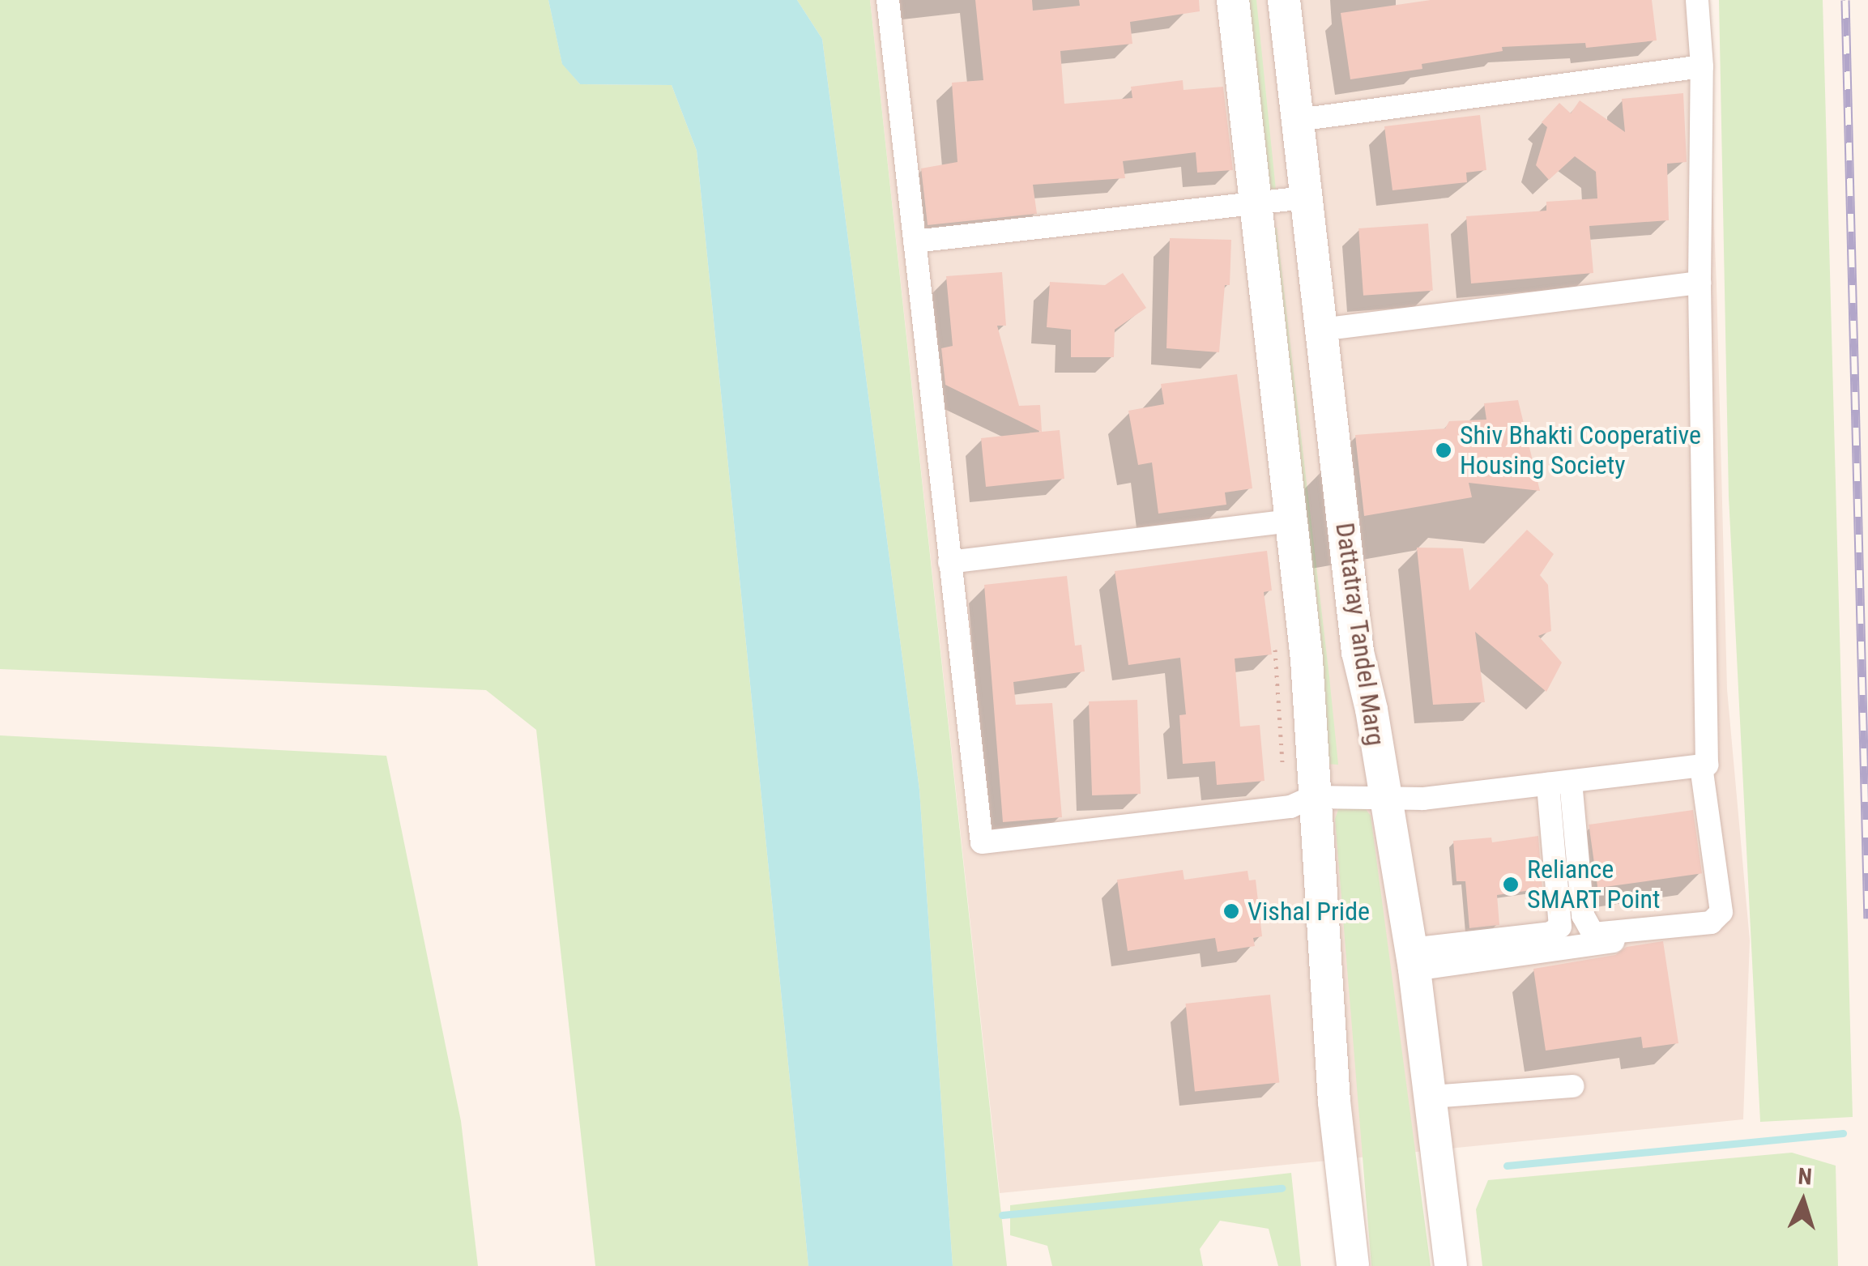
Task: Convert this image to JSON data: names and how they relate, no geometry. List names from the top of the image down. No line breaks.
{"streets":{"main road":["Dattatray Tandel Marg"]},"places":["Shiv Bhakti Cooperative Housing Society","Reliance SMART Point","Vishal Pride"],"north":"top"}
